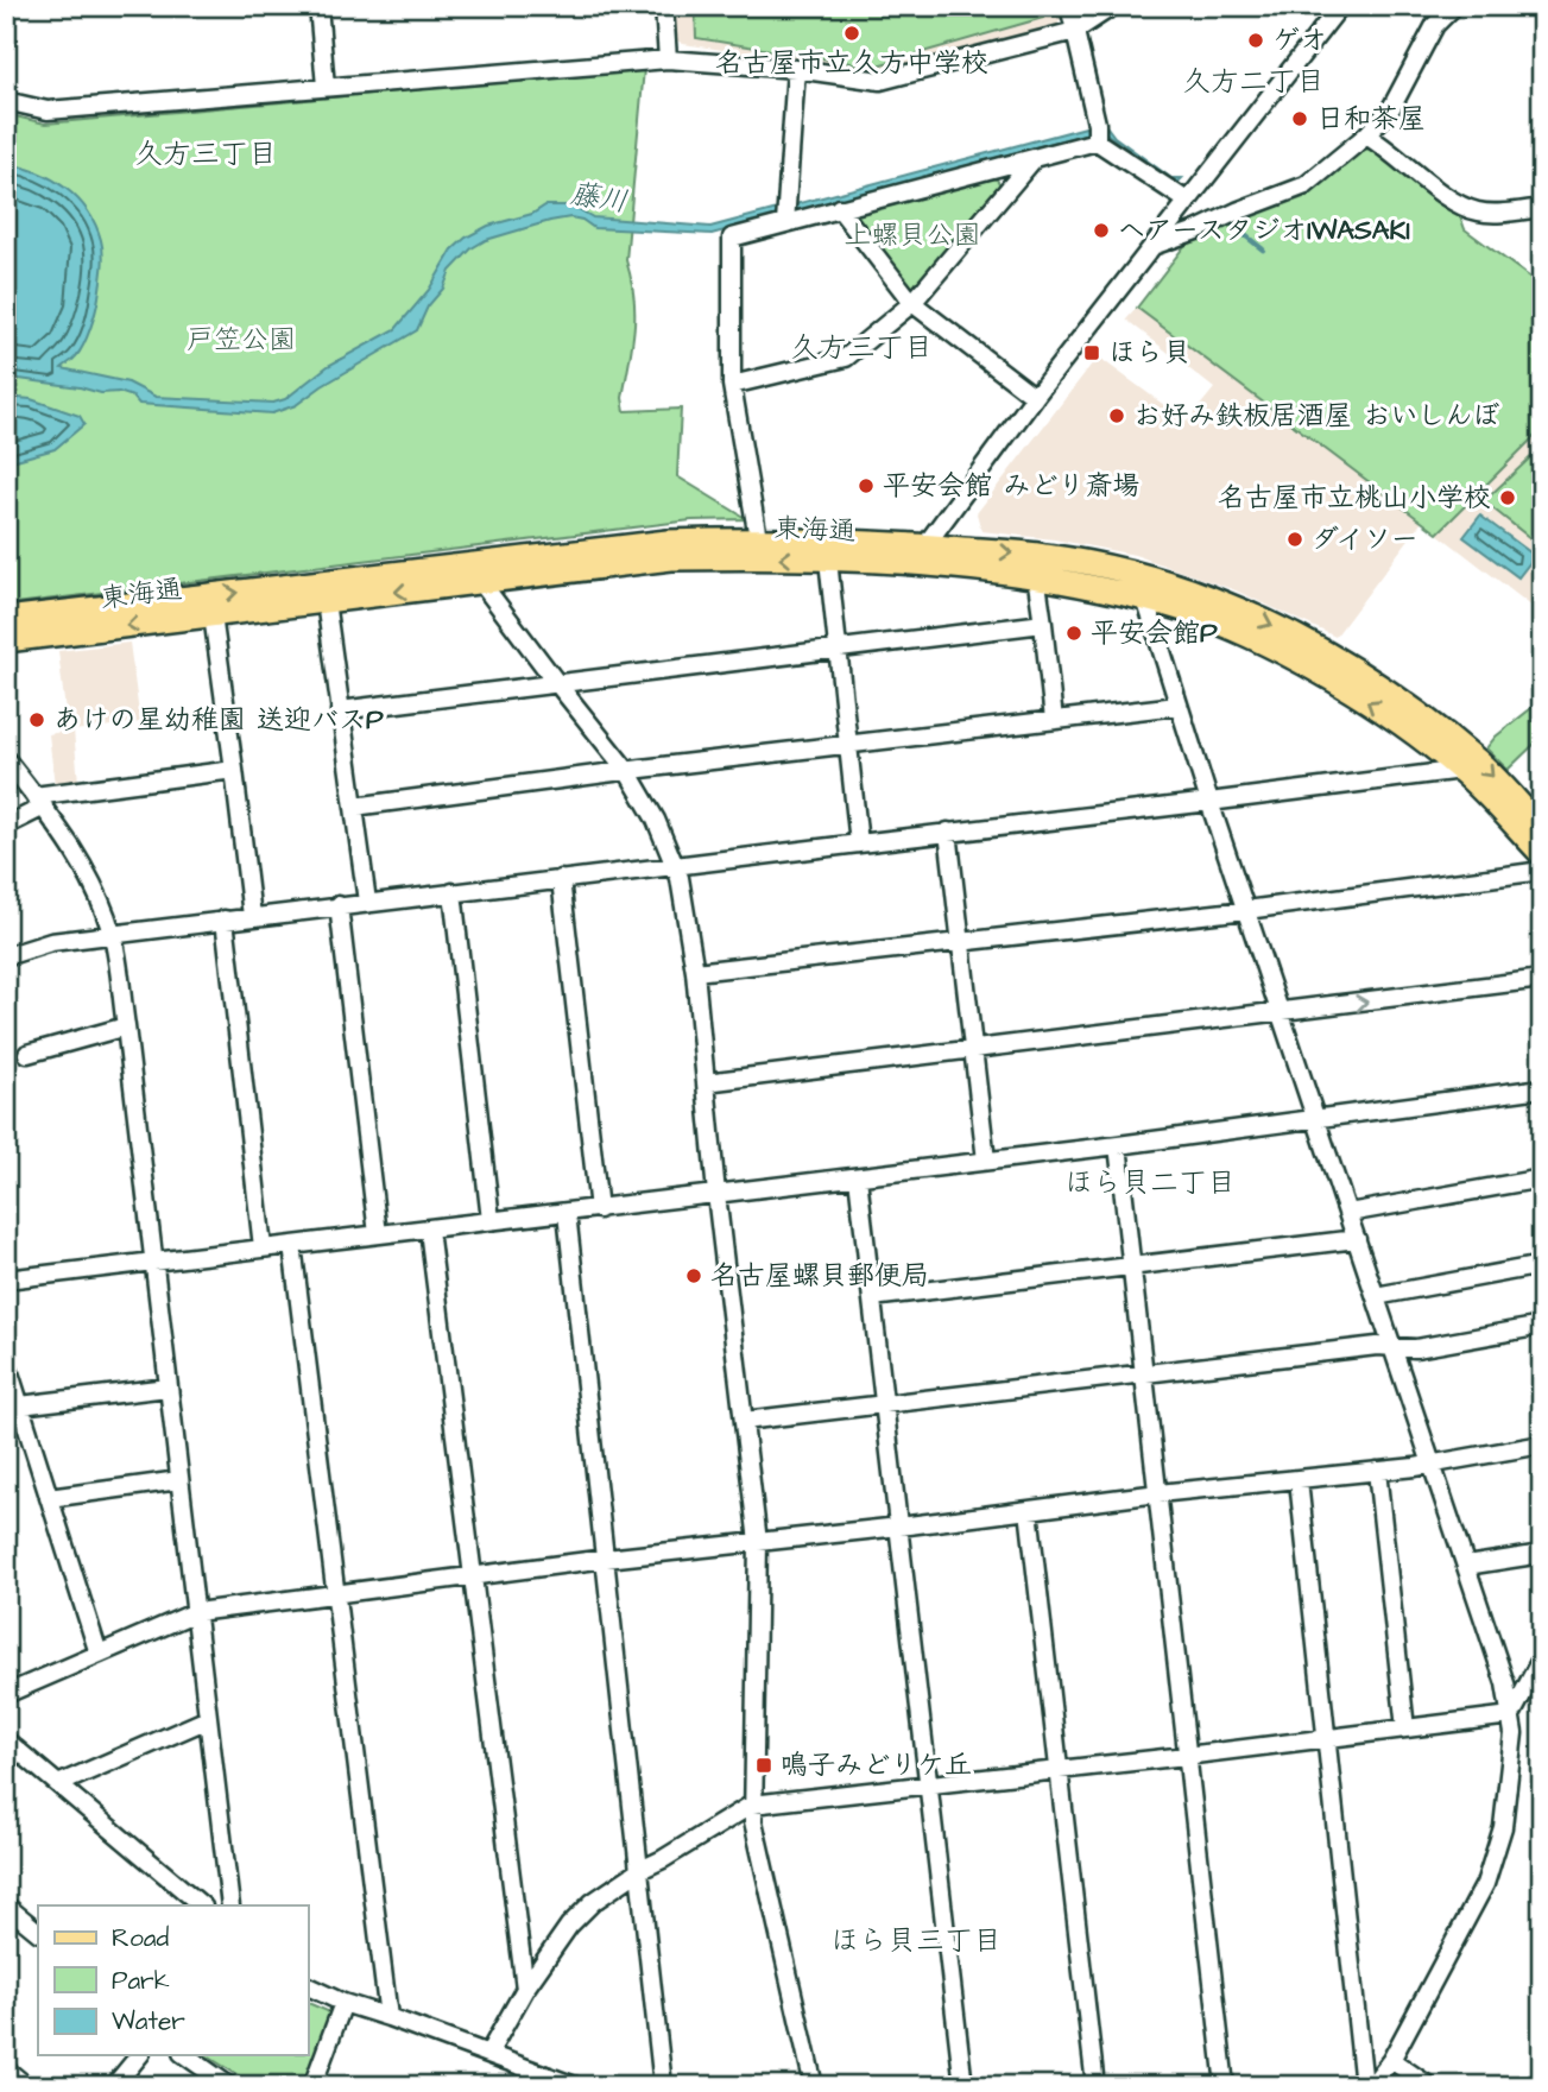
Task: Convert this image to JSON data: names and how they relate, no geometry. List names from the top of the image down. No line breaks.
{"streets":{"main road":["東海通"]},"districts":["久方二丁目","久方三丁目","久方三丁目","ほら貝二丁目","ほら貝三丁目"],"water":["藤川"],"parks":["上螺貝公園","戸笠公園"],"places":{"other":["名古屋市立久方中学校","ゲオ","日和茶屋","ヘアースタジオIWASAKI","お好み鉄板居酒屋 おいしんぼ","平安会館 みどり斎場","名古屋市立桃山小学校","ダイソー","平安会館P","あけの星幼稚園 送迎バスP","名古屋螺貝郵便局"],"transit":["ほら貝","鳴子みどりケ丘"]},"legend":["Road","Park","Water"]}
